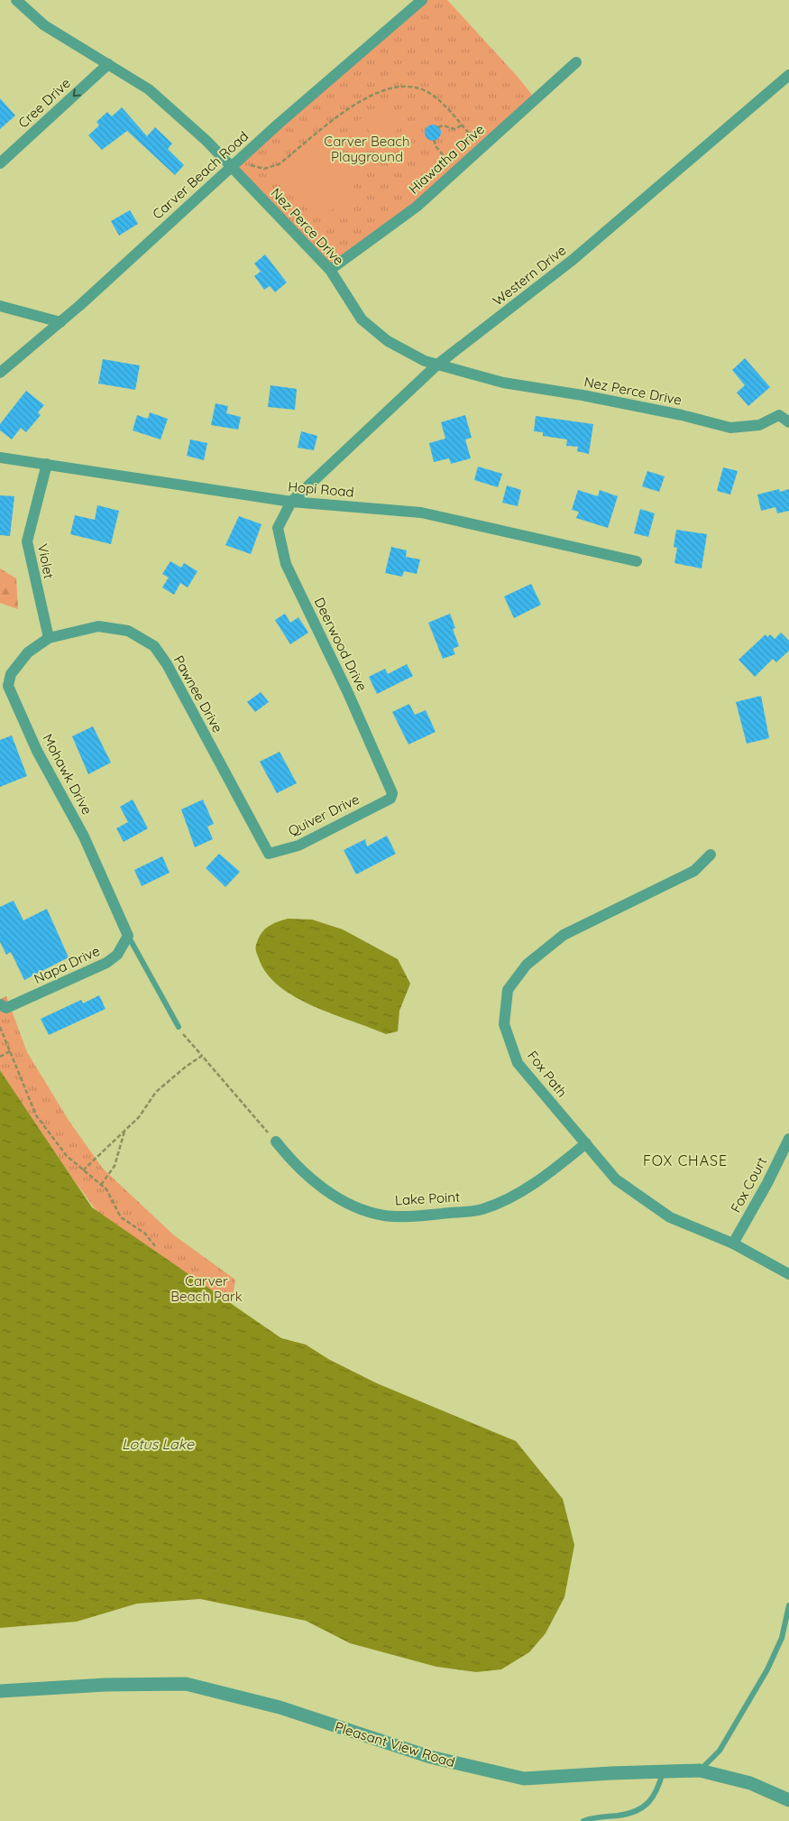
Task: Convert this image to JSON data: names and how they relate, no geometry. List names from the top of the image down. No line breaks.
{"streets":{"street":["Cree Drive","Hiawatha Drive","Carver Beach Road","Nez Perce Drive","Western Drive","Hopi Road","Violet","Deerwood Drive","Pawnee Drive","Mohawk Drive","Quiver Drive","Napa Drive","Fox Path","Fox Court","Lake Point","Pleasant View Road"]},"crossings":[["Cree Drive","Nez Perce Drive"],["Hiawatha Drive","Nez Perce Drive"],["Carver Beach Road","Nez Perce Drive"],["Nez Perce Drive","Western Drive"],["Western Drive","Hopi Road"],["Western Drive","Deerwood Drive"],["Hopi Road","Violet"],["Hopi Road","Deerwood Drive"],["Violet","Pawnee Drive"],["Violet","Mohawk Drive"],["Deerwood Drive","Quiver Drive"],["Pawnee Drive","Mohawk Drive"],["Pawnee Drive","Quiver Drive"],["Mohawk Drive","Napa Drive"],["Fox Path","Fox Court"],["Fox Path","Lake Point"]],"one_way":["Cree Drive"],"districts":["FOX CHASE"],"water":["Lotus Lake"],"parks":["Carver Beach Playground","Carver Beach Park"]}
